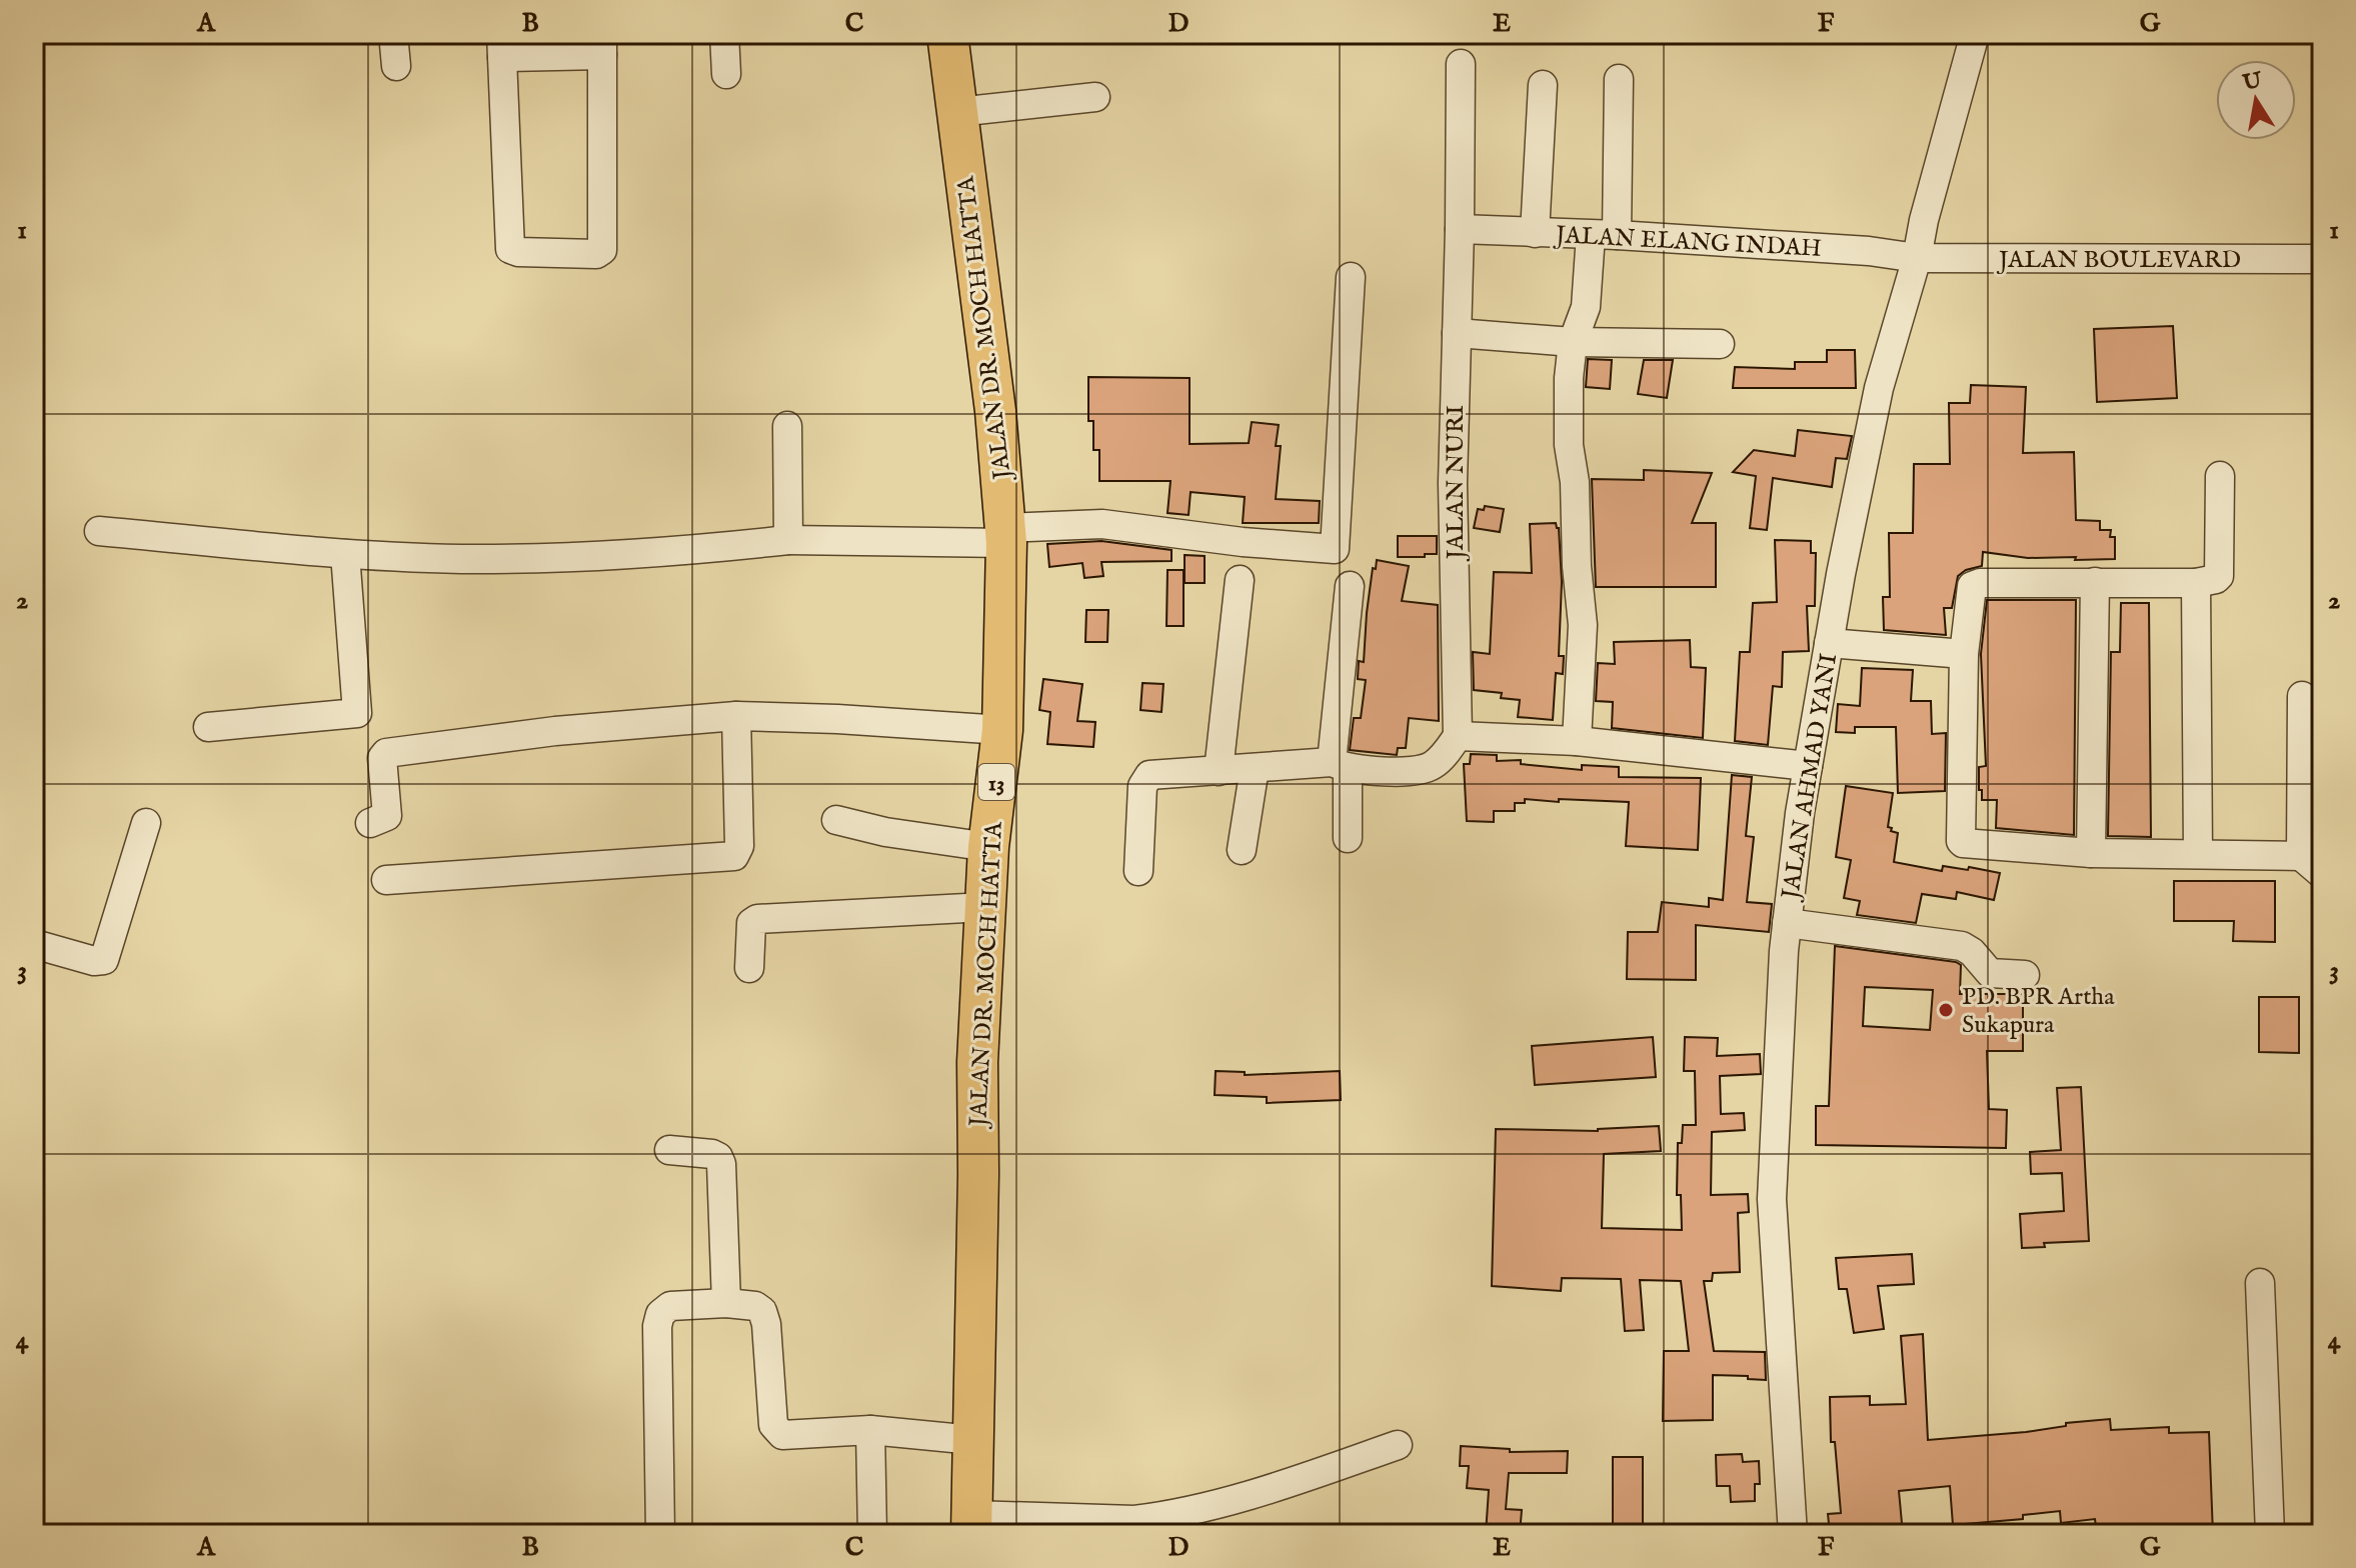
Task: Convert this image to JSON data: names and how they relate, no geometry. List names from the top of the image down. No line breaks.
{"streets":{"highway":["JALAN DR. MOCH HATTA","13"],"street":["JALAN ELANG INDAH","JALAN BOULEVARD","JALAN NURI","JALAN AHMAD YANI"]},"crossings":[["JALAN ELANG INDAH","JALAN BOULEVARD"],["JALAN ELANG INDAH","JALAN NURI"],["JALAN ELANG INDAH","JALAN AHMAD YANI"],["JALAN BOULEVARD","JALAN AHMAD YANI"]],"places":["PD. BPR Artha Sukapura"],"north":"top","grid":{"columns":["A","B","C","D","E","F","G"],"rows":["1","2","3","4"]}}
